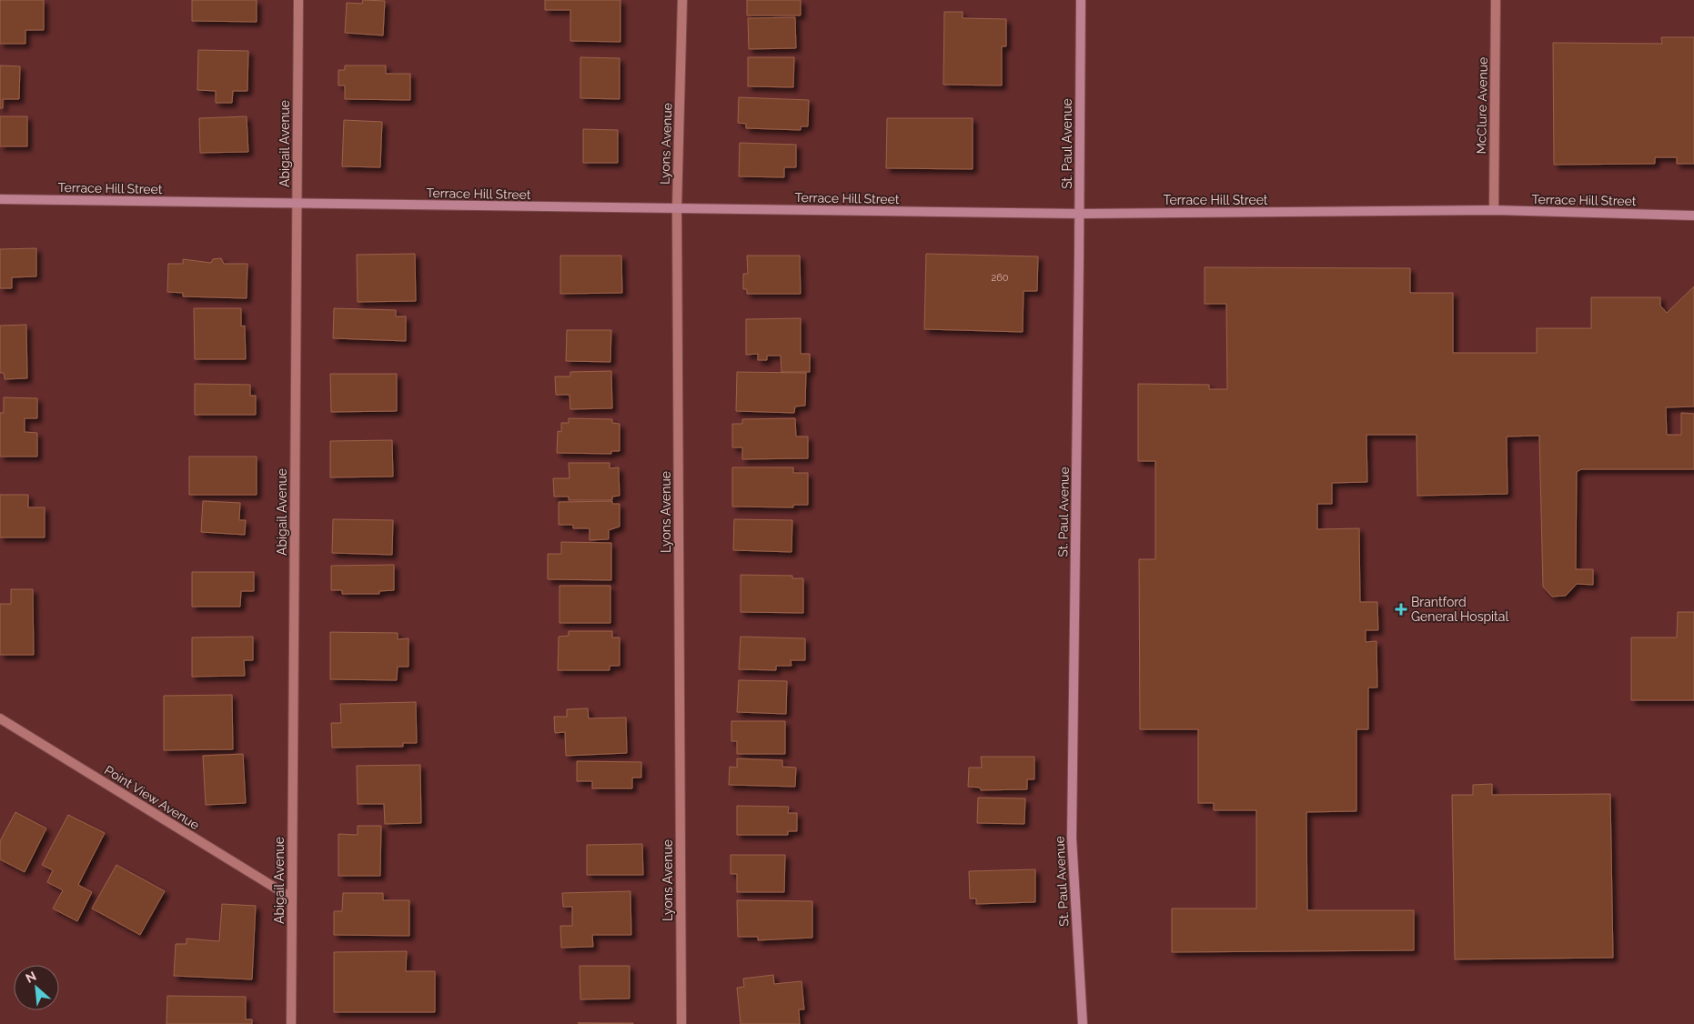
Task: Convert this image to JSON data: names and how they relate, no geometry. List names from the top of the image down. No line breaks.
{"streets":{"street":["McClure Avenue","Abigail Avenue","Lyons Avenue","St. Paul Avenue","Terrace Hill Street","Point View Avenue"]},"crossings":[["McClure Avenue","Terrace Hill Street"],["Abigail Avenue","Terrace Hill Street"],["Abigail Avenue","Point View Avenue"],["Lyons Avenue","Terrace Hill Street"],["St. Paul Avenue","Terrace Hill Street"]],"places":{"health":["Brantford General Hospital"]},"house_numbers":["260"],"north":"top left"}
